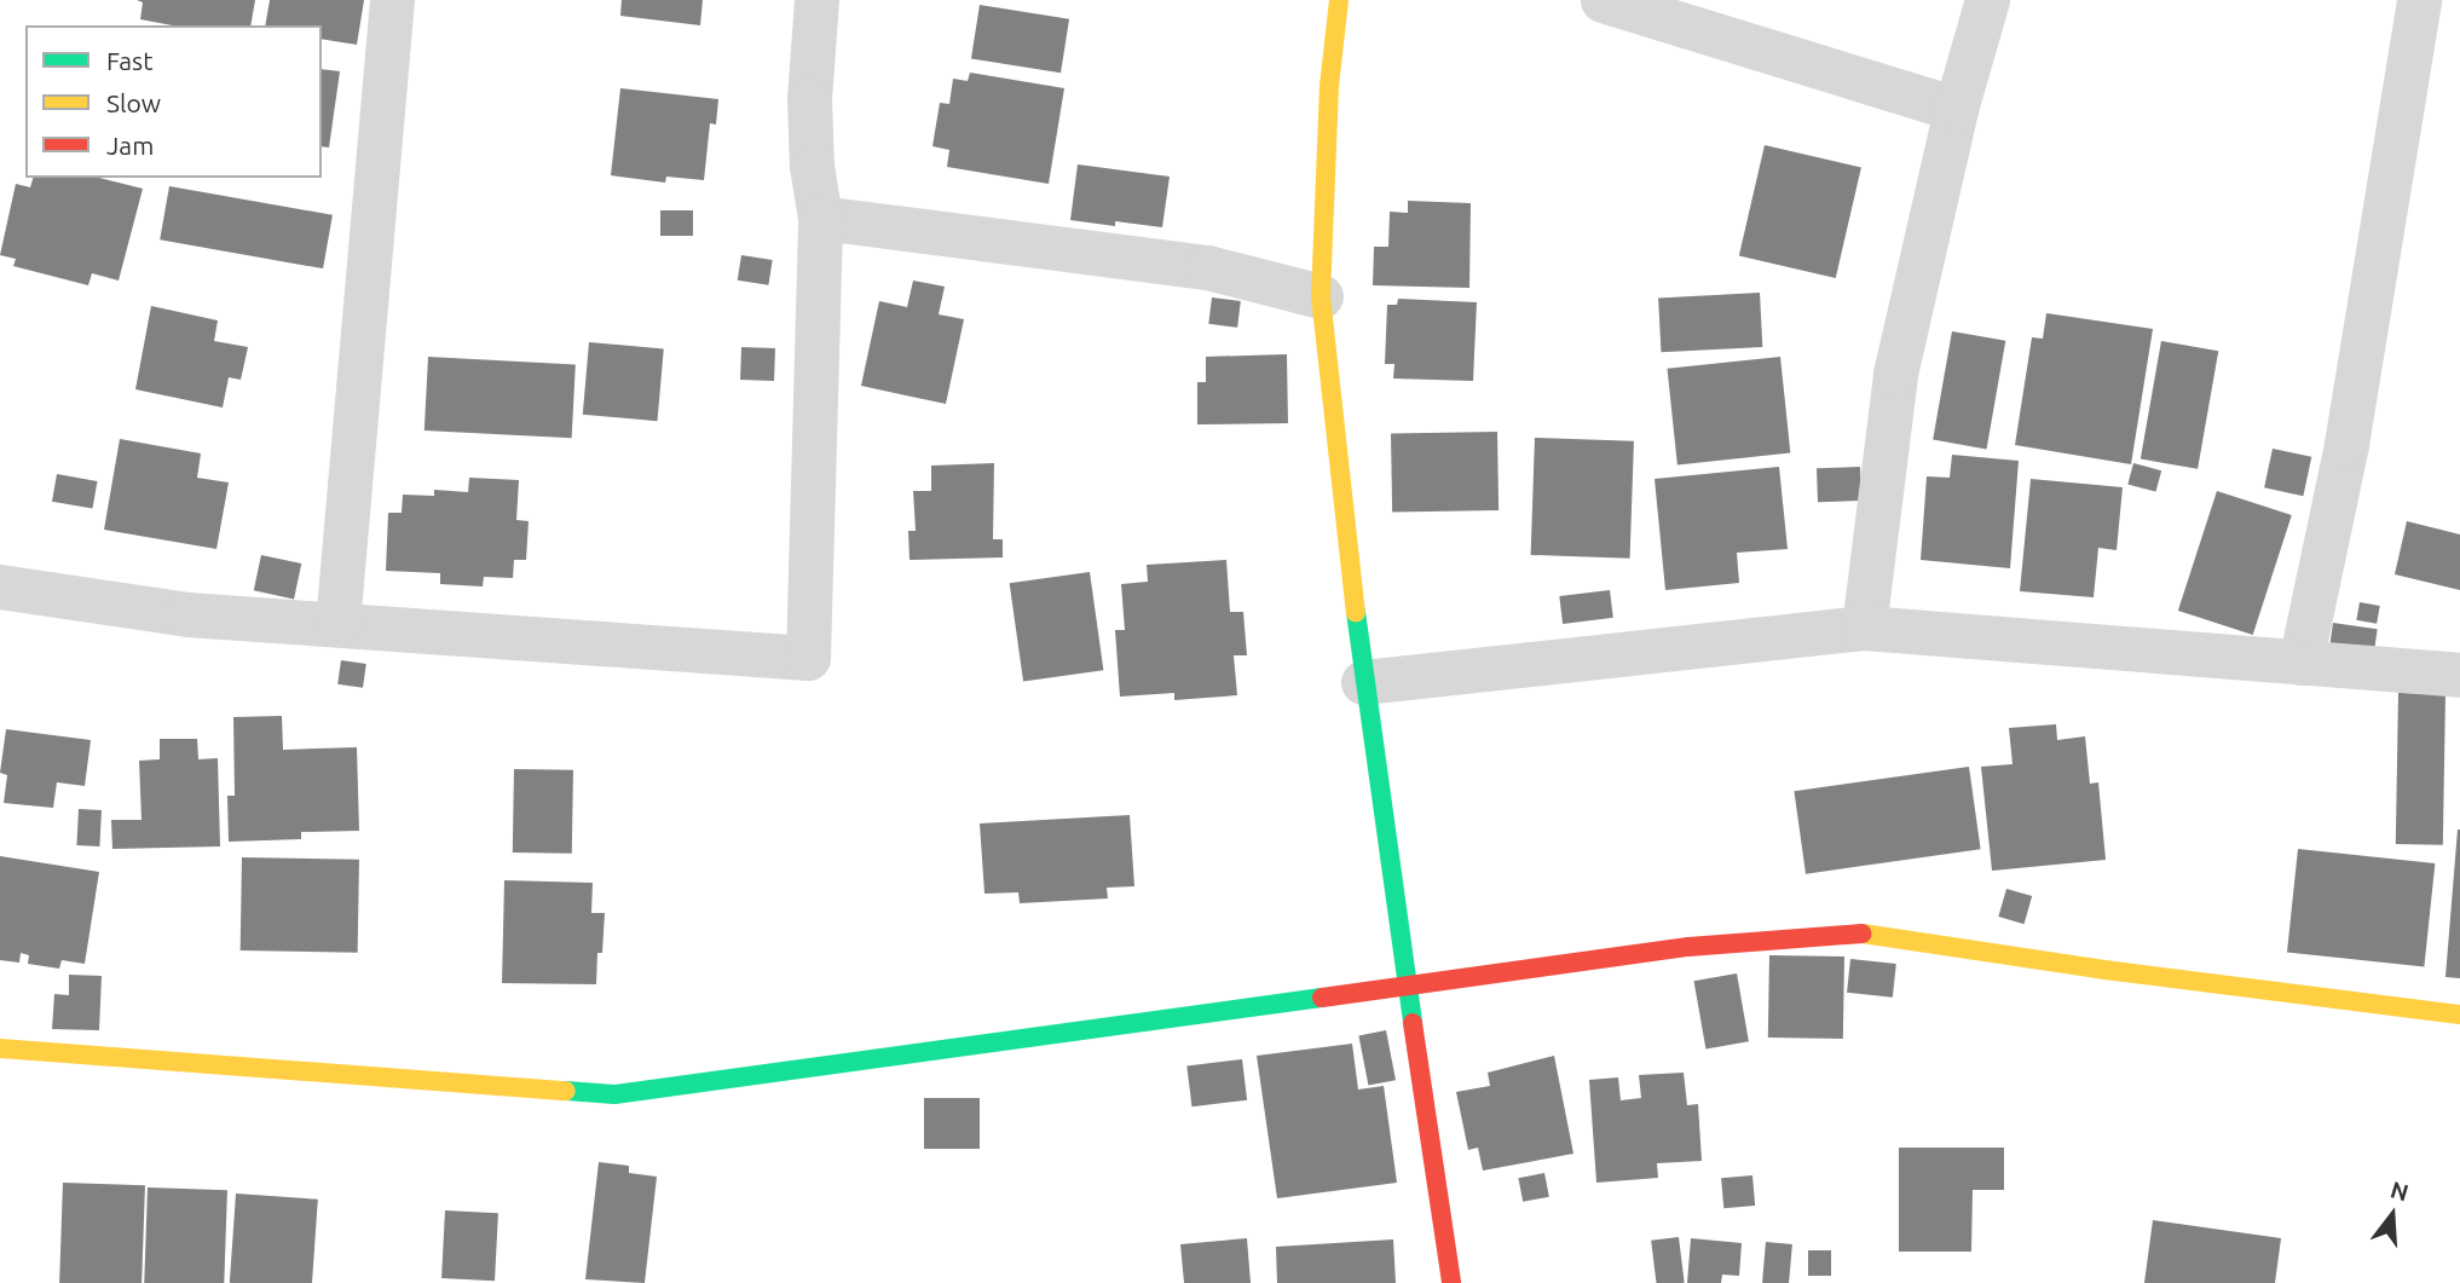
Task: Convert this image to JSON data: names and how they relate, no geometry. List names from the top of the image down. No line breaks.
{"legend":["Fast","Slow","Jam"],"north":"top"}
